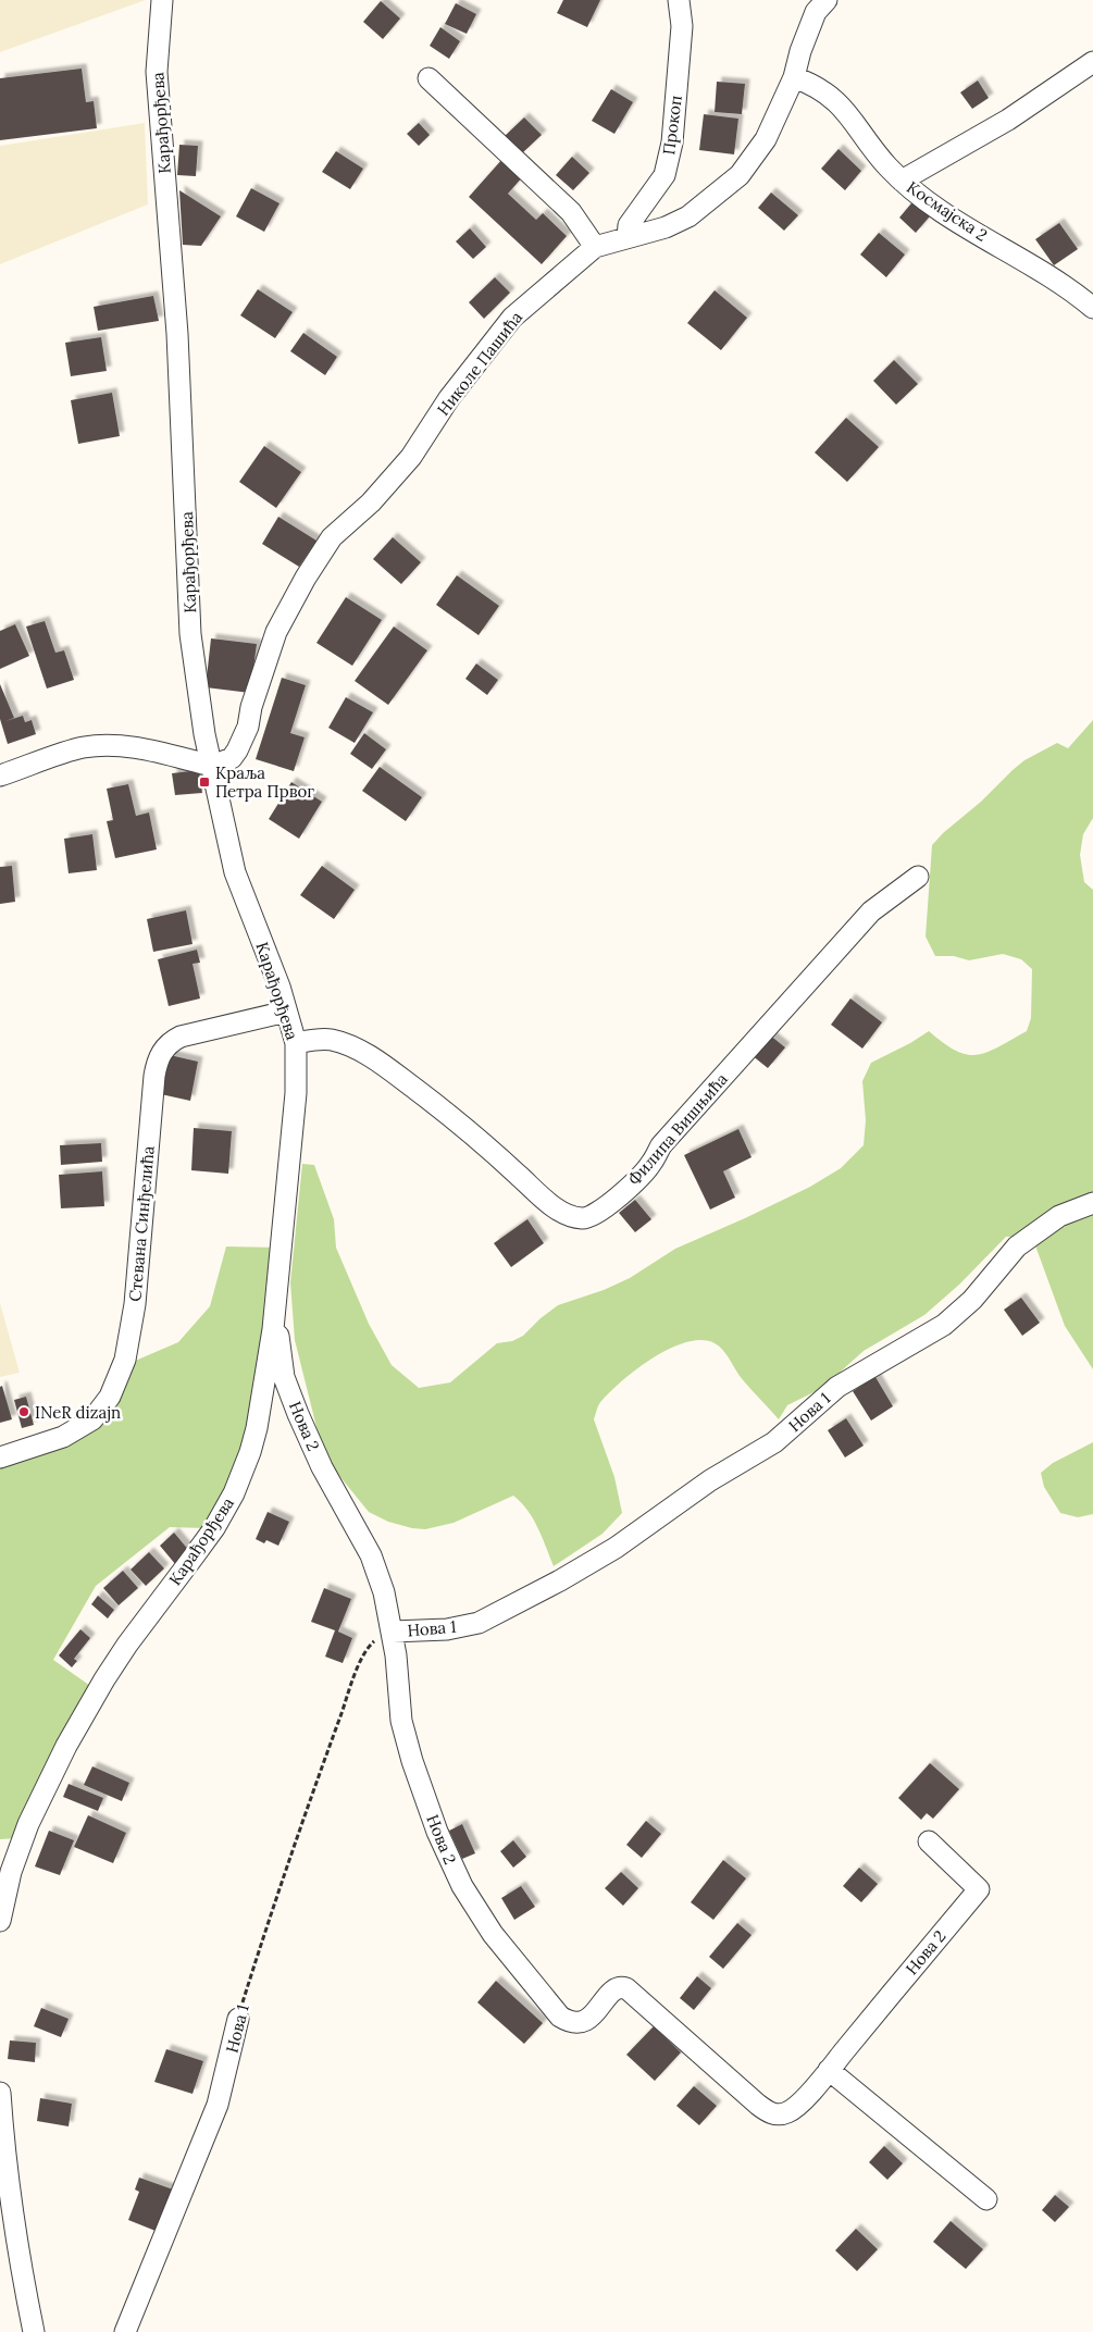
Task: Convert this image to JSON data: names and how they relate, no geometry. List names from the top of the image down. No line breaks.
{"streets":{"street":["Карађорђева","Прокоп","Космајска 2","Николе Пашића","Филипа Вишњића","Стевана Синђелића","Нова 1","Нова 2"]},"crossings":[["Карађорђева","Николе Пашића"],["Карађорђева","Филипа Вишњића"],["Карађорђева","Стевана Синђелића"],["Карађорђева","Нова 2"],["Прокоп","Николе Пашића"],["Космајска 2","Николе Пашића"],["Нова 1","Нова 2"]],"places":{"transit":["Краља Петра Првог"],"other":["INeR dizajn"]}}
